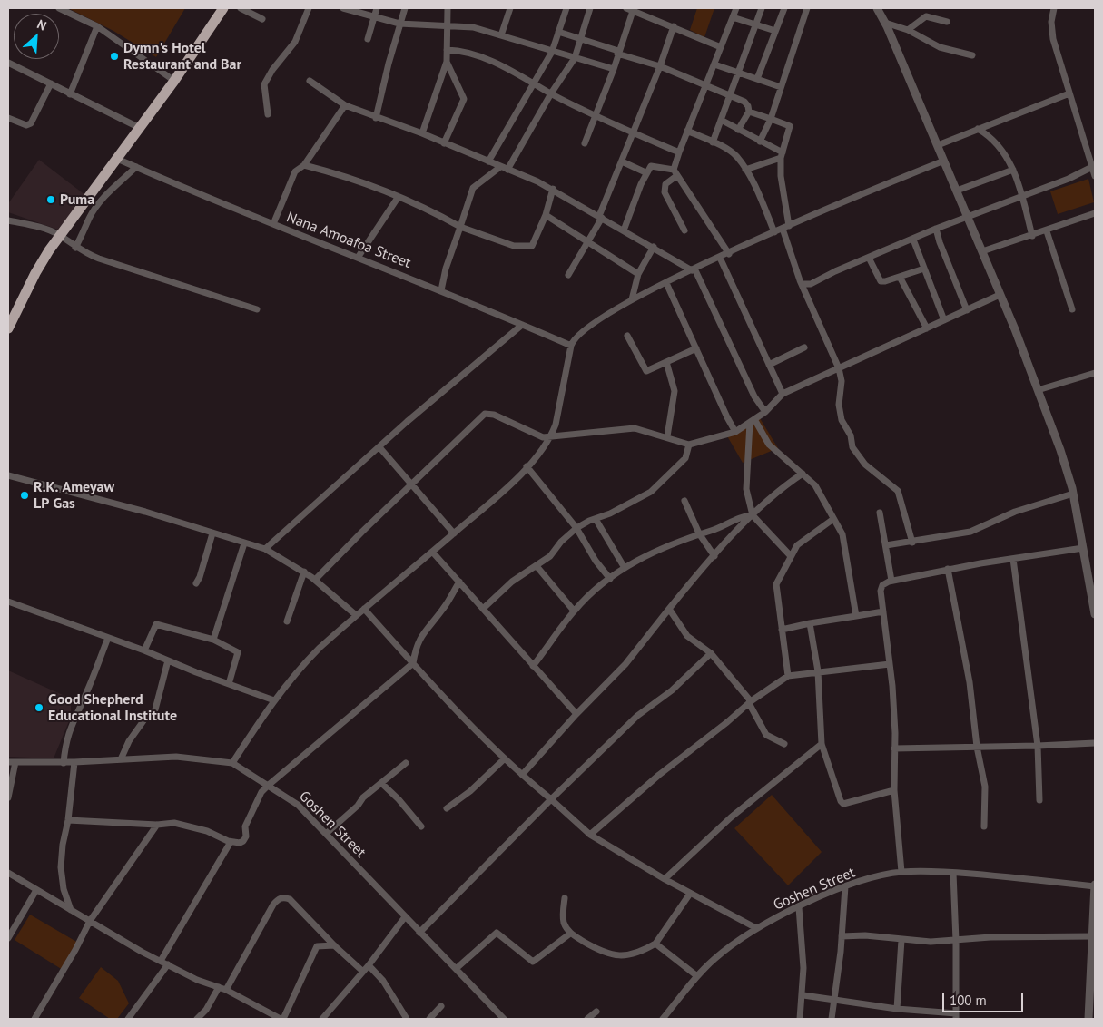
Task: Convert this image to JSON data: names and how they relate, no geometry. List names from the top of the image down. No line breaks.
{"streets":{"street":["Nana Amoafoa Street","Goshen Street"]},"places":["Dymn's Hotel Restaurant and Bar","Puma","R.K. Ameyaw LP Gas","Good Shepherd Educational Institute"],"scale_bar":"100 m","north":"top right"}
